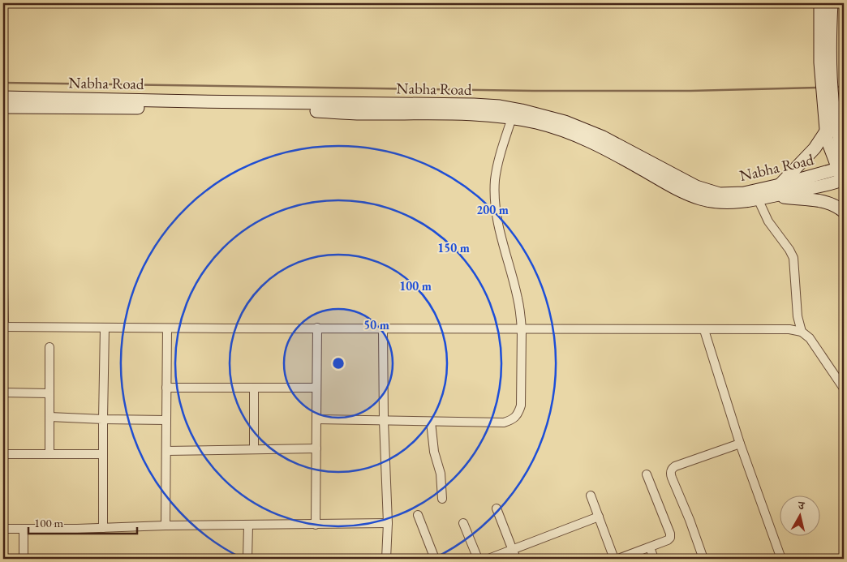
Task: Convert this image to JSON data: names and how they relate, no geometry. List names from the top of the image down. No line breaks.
{"streets":{"main road":["Nabha Road"]},"scale_bar":"100 m","north":"top","rings":["200 m","150 m","100 m","50 m"]}
